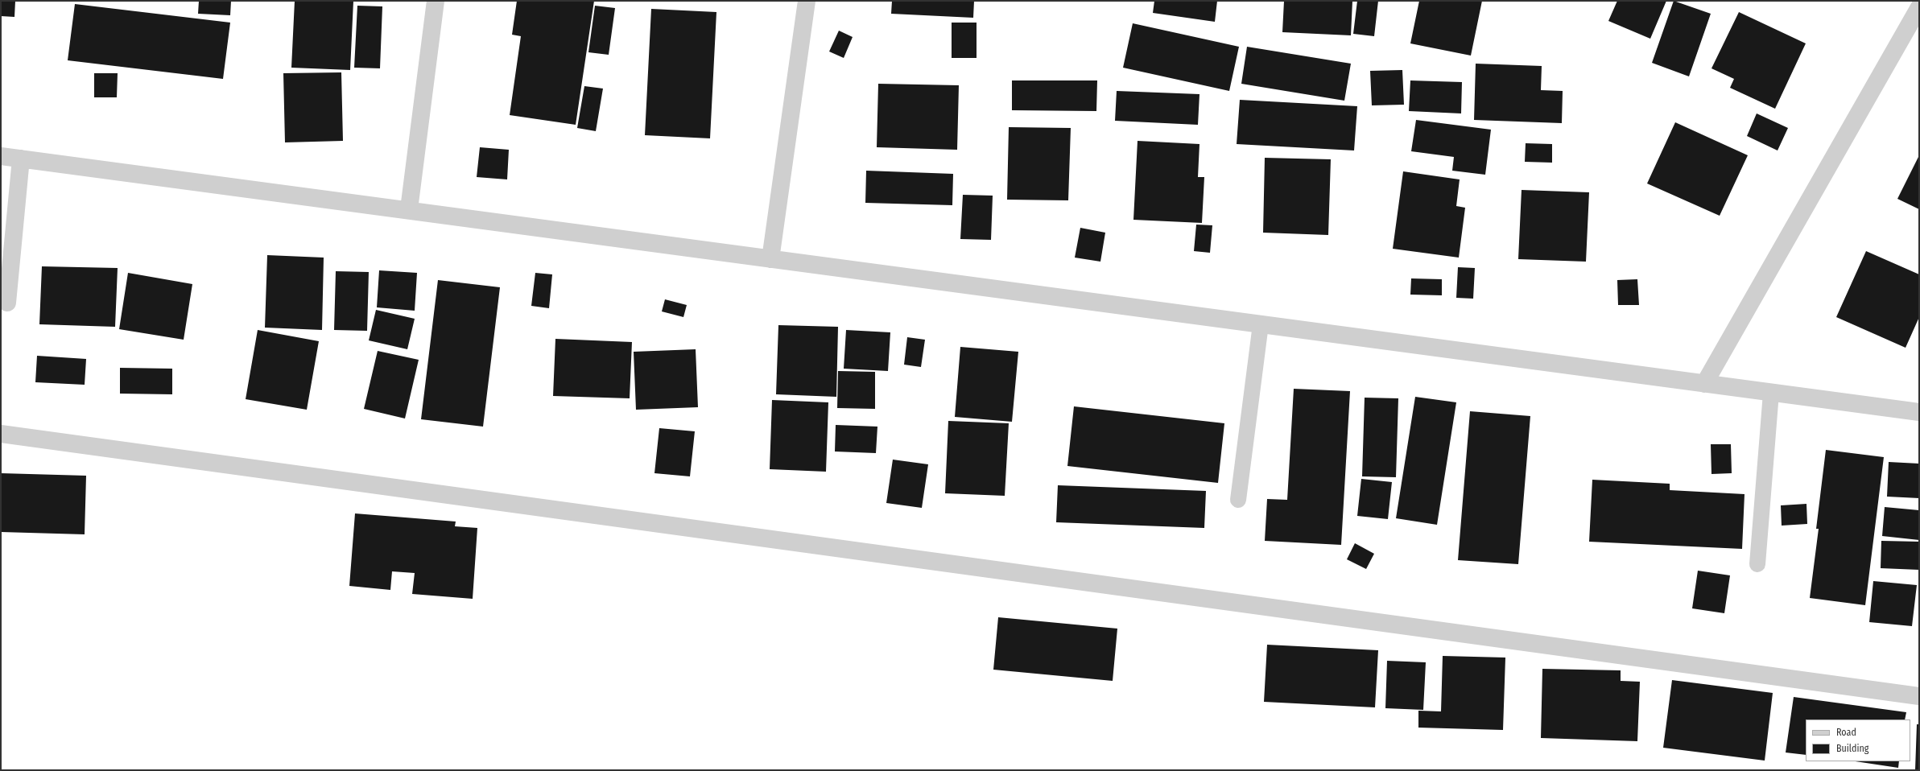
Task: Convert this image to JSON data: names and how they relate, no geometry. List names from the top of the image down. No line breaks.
{"legend":["Road","Building"]}
